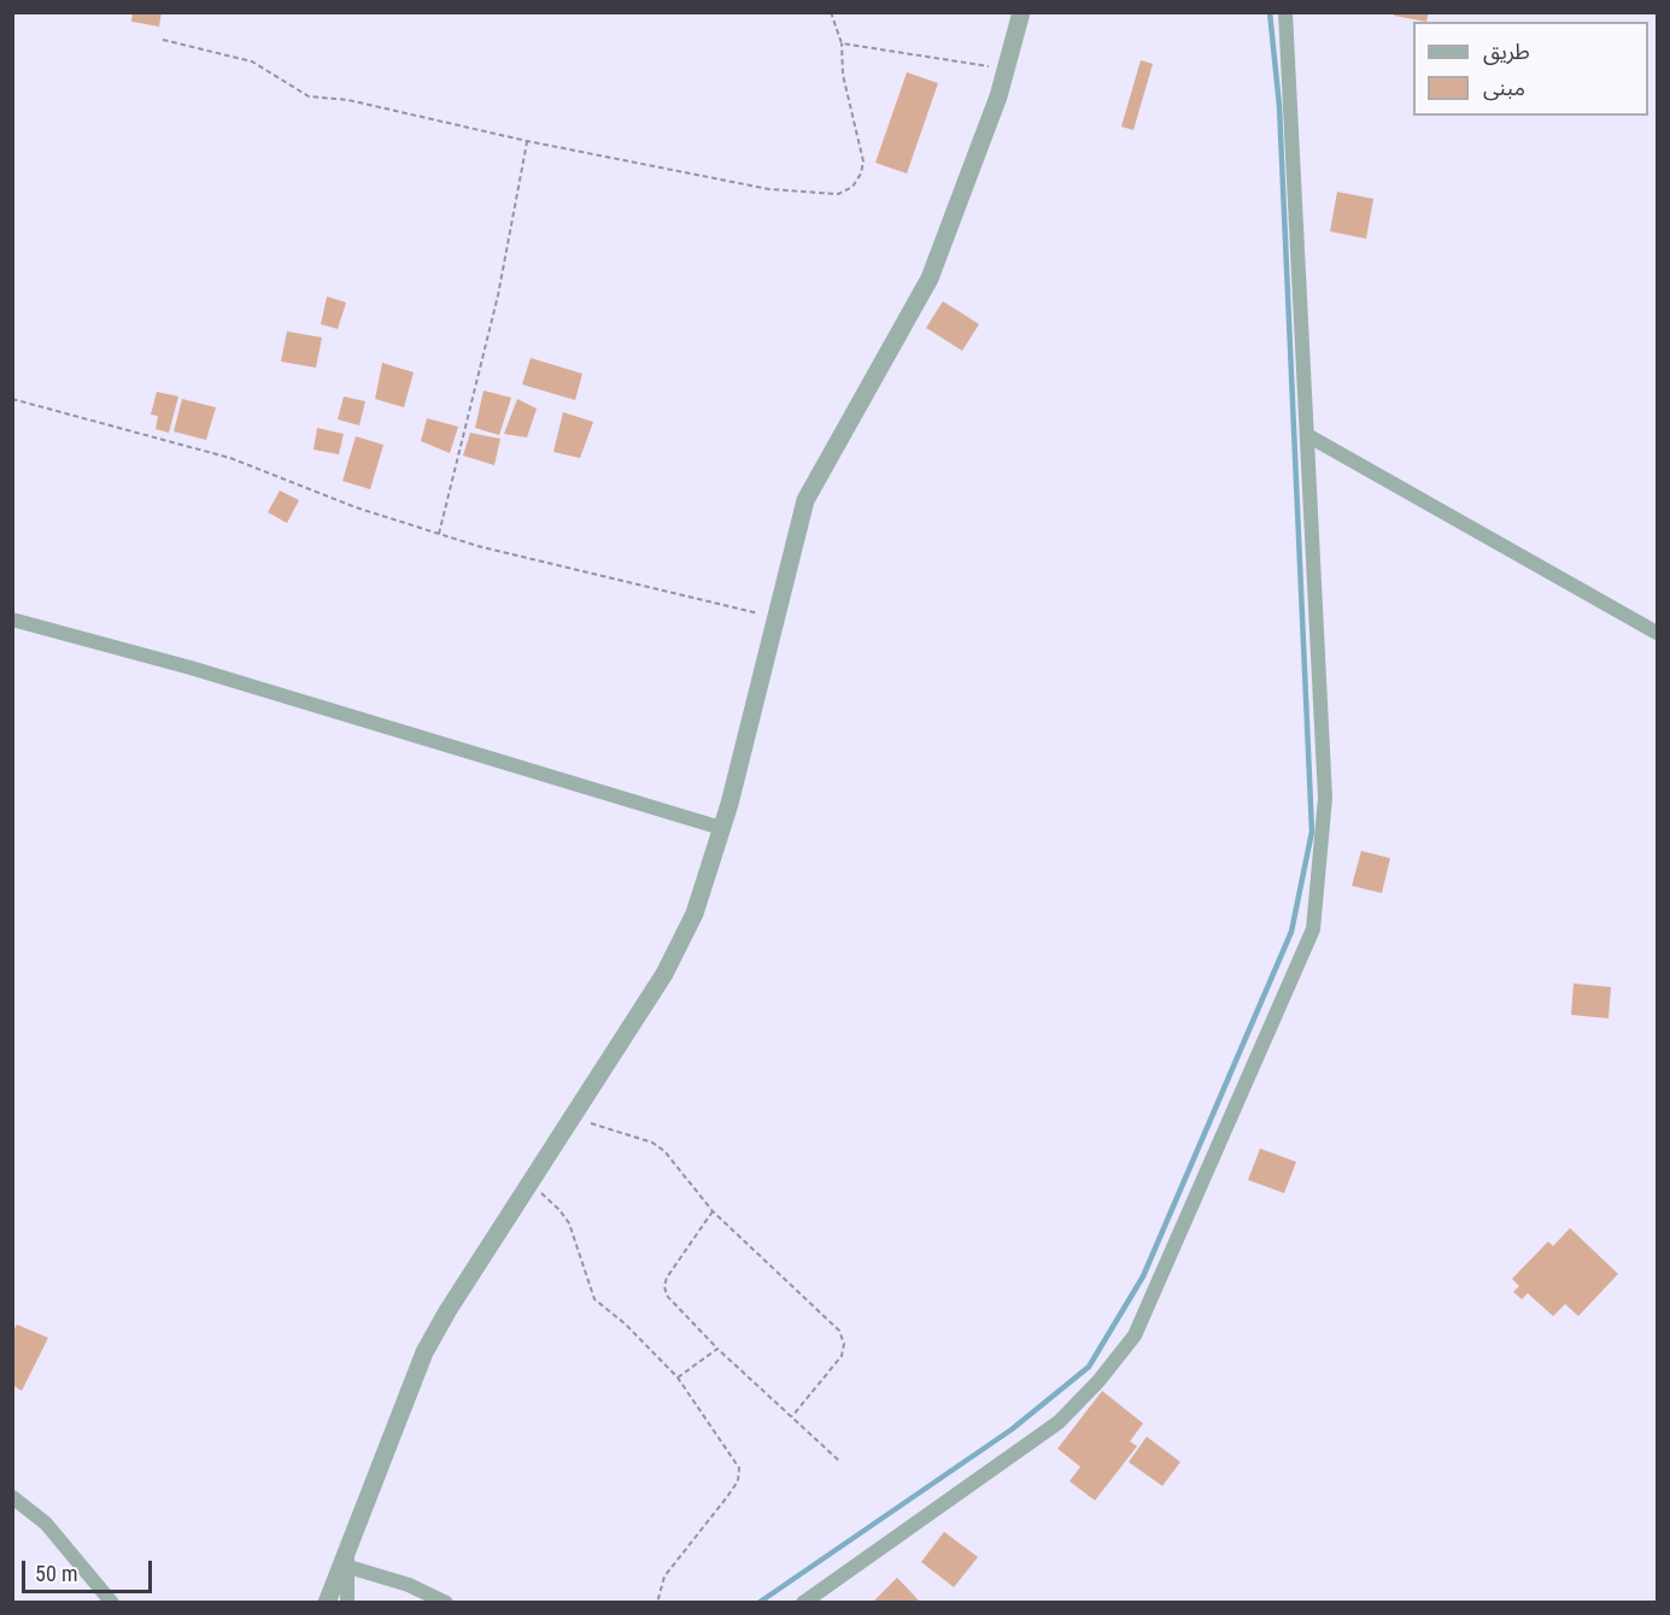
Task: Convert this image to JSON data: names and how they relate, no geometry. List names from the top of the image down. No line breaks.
{"legend":["طريق","مبنى"],"scale_bar":"50 m"}
